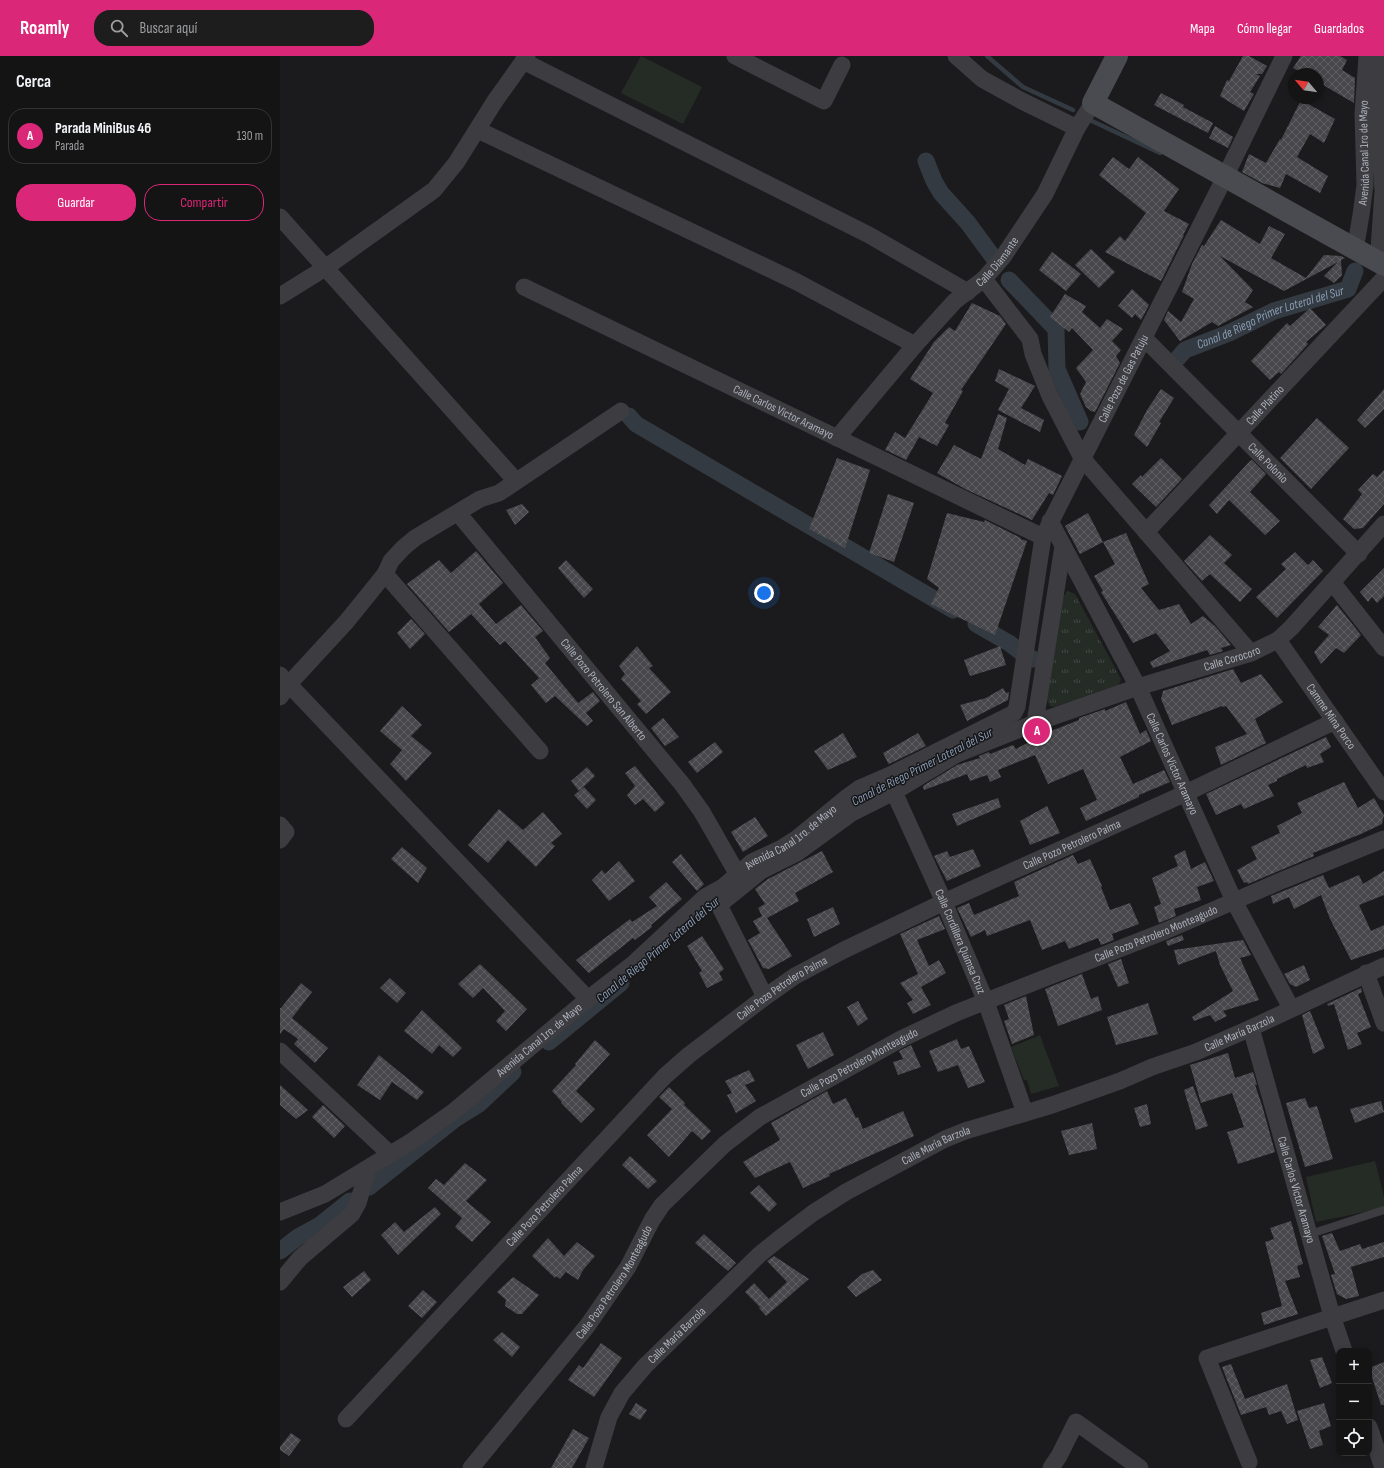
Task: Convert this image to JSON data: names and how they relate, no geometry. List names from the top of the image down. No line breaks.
{"streets":{"street":["Avenida Canal 1ro de Mayo","Calle Diamante","Calle Pozo de Gas Patuju","Calle Platino","Calle Carlos Victor Aramayo","Calle Polonio","Calle Corocoro","Calle Pozo Petrolero San Alberto","Camme Mina Porco","Avenida Canal 1ro. de Mayo","Calle Pozo Petrolero Palma","Calle Pozo Petrolero Monteagudo","Calle Cordillera Quimsa Cruz","Calle María Barzola"]},"crossings":[["Avenida Canal 1ro de Mayo","Calle Platino"],["Calle Diamante","Calle Carlos Victor Aramayo"],["Calle Pozo de Gas Patuju","Calle Carlos Victor Aramayo"],["Calle Pozo de Gas Patuju","Calle Polonio"],["Calle Pozo de Gas Patuju","Avenida Canal 1ro. de Mayo"],["Calle Platino","Calle Polonio"],["Calle Carlos Victor Aramayo","Calle Corocoro"],["Calle Carlos Victor Aramayo","Calle Pozo Petrolero Palma"],["Calle Carlos Victor Aramayo","Calle Pozo Petrolero Monteagudo"],["Calle Carlos Victor Aramayo","Calle María Barzola"],["Calle Polonio","Calle Corocoro"],["Calle Corocoro","Camme Mina Porco"],["Calle Pozo Petrolero San Alberto","Avenida Canal 1ro. de Mayo"],["Camme Mina Porco","Calle Pozo Petrolero Palma"],["Avenida Canal 1ro. de Mayo","Calle Cordillera Quimsa Cruz"],["Calle Pozo Petrolero Palma","Calle Cordillera Quimsa Cruz"],["Calle Pozo Petrolero Monteagudo","Calle Cordillera Quimsa Cruz"],["Calle Cordillera Quimsa Cruz","Calle María Barzola"]],"water":["Canal de Riego Primer Lateral del Sur"],"north":"top left","page":{"header":"Roamly","search":"Buscar aquí","nav":["Mapa","Cómo llegar","Guardados"],"heading":"Cerca","list":[{"mark":"A","name":"Parada MiniBus 46","note":"Parada","value":"130 m"}],"buttons":["Guardar","Compartir"],"pins":"A","map_buttons":["+","−"]}}
